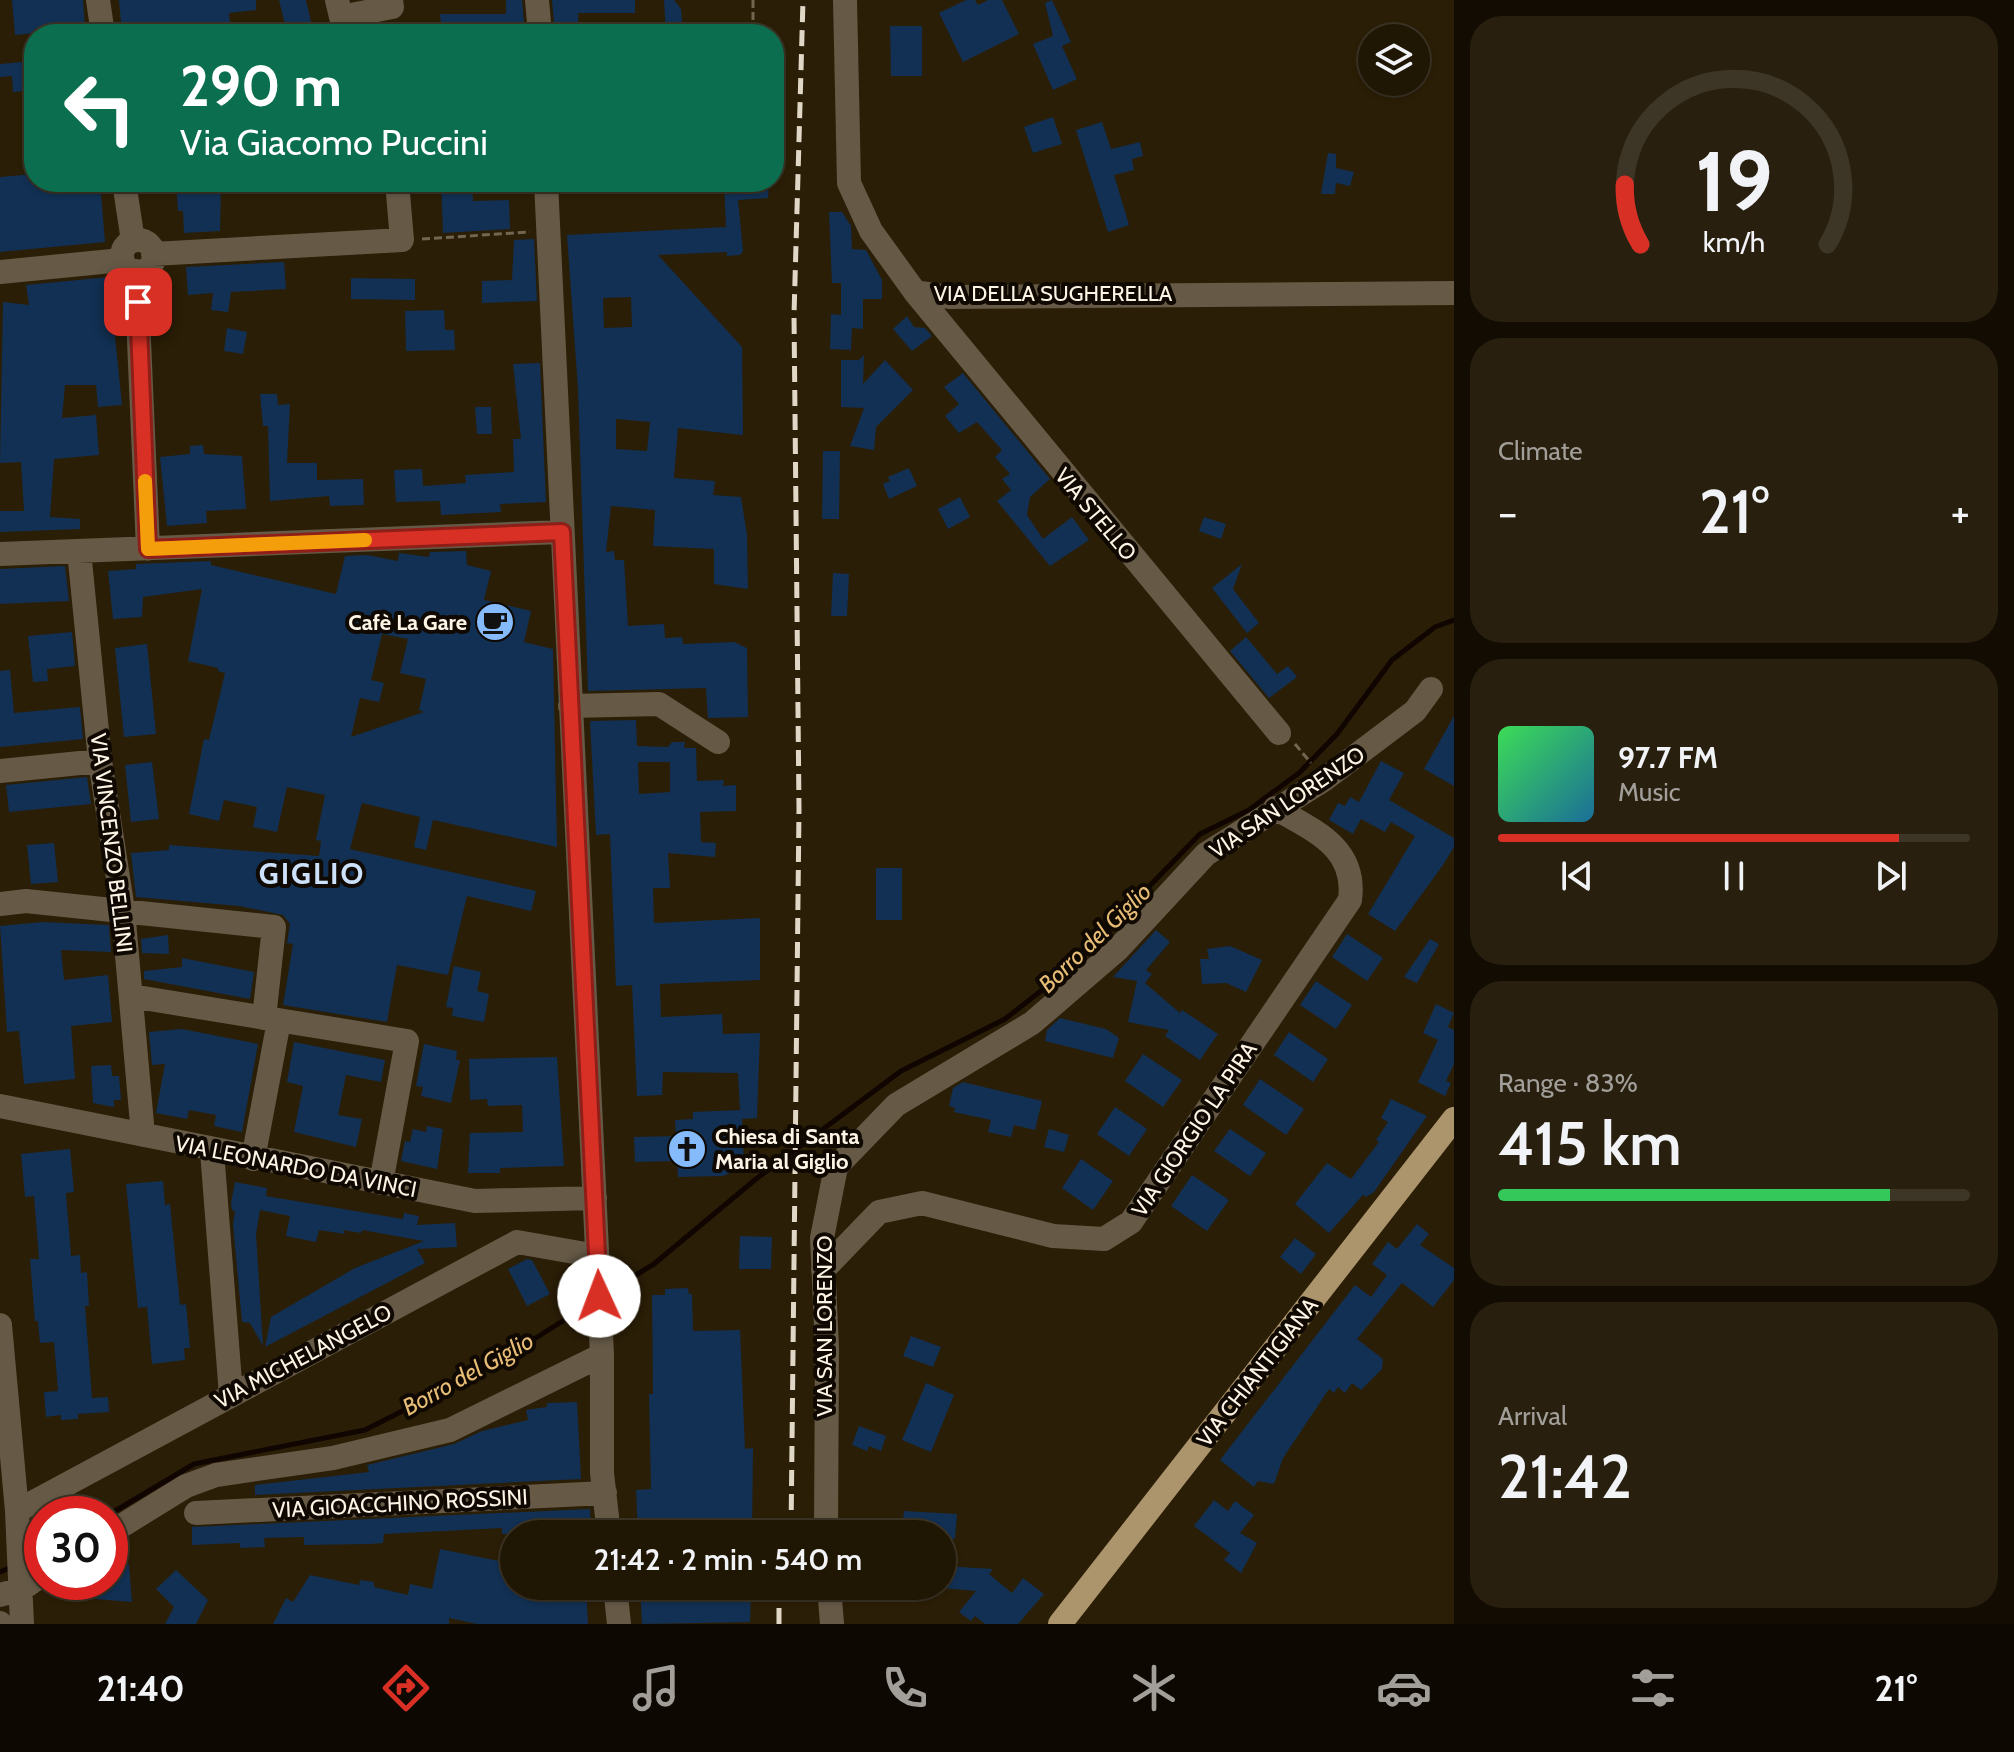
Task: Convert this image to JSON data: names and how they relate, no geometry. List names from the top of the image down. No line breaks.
{"streets":{"main road":["VIA CHIANTIGIANA"],"street":["VIA DELLA SUGHERELLA","VIA STELLO","VIA SAN LORENZO","VIA VINCENZO BELLINI","VIA GIORGIO LA PIRA","VIA LEONARDO DA VINCI","VIA MICHELANGELO","VIA GIOACCHINO ROSSINI"]},"crossings":[["VIA DELLA SUGHERELLA","VIA STELLO"],["VIA SAN LORENZO","VIA GIORGIO LA PIRA"],["VIA VINCENZO BELLINI","VIA LEONARDO DA VINCI"]],"districts":["GIGLIO"],"water":["Borro del Giglio"],"places":{"cafe":["Cafè La Gare"],"church":["Chiesa di Santa Maria al Giglio"]},"page":{"turn":["290 m","Via Giacomo Puccini"],"tile":["Climate",["Range · 83%","415 km"],["Arrival","21:42"]],"heat":["−","21°","+"],"song":["97.7 FM","Music"],"limit":"30","trip":"21:42 · 2 min · 540 m","tabs":["21:40","21°"],"gauge":["19","km/h"]}}
